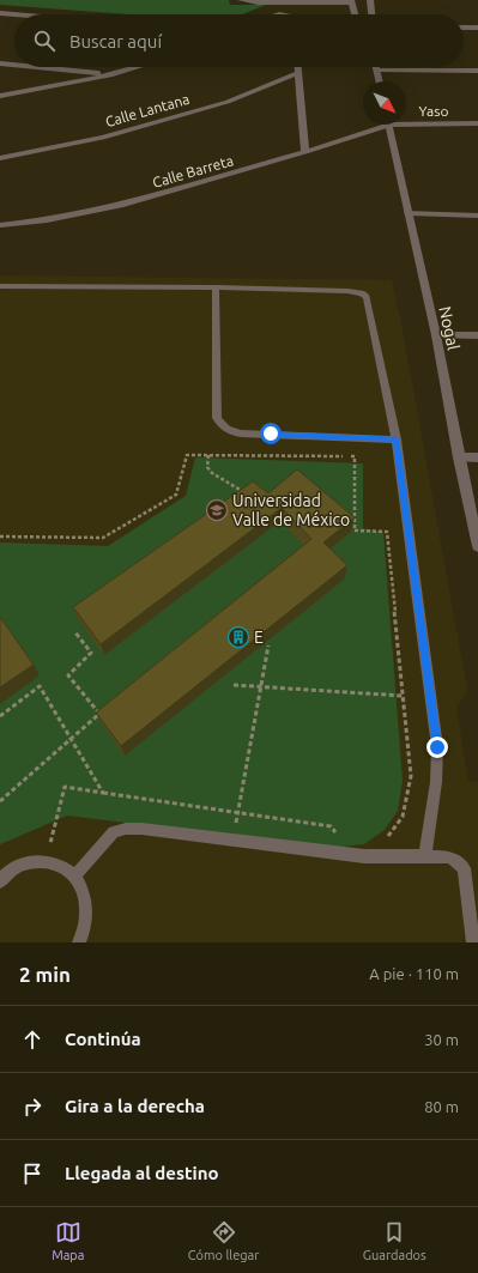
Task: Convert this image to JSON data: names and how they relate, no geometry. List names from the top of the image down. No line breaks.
{"streets":{"street":["Calle Lantana","Yaso","Calle Barreta","Nogal"]},"places":{"school or university":["Universidad Valle de México"],"building":["E"]},"north":"bottom right","page":{"search":"Buscar aquí","heading":["2 min","A pie · 110 m"],"list":[["Continúa","30 m"],["Gira a la derecha","80 m"],"Llegada al destino"],"nav":["Mapa","Cómo llegar","Guardados"]}}
